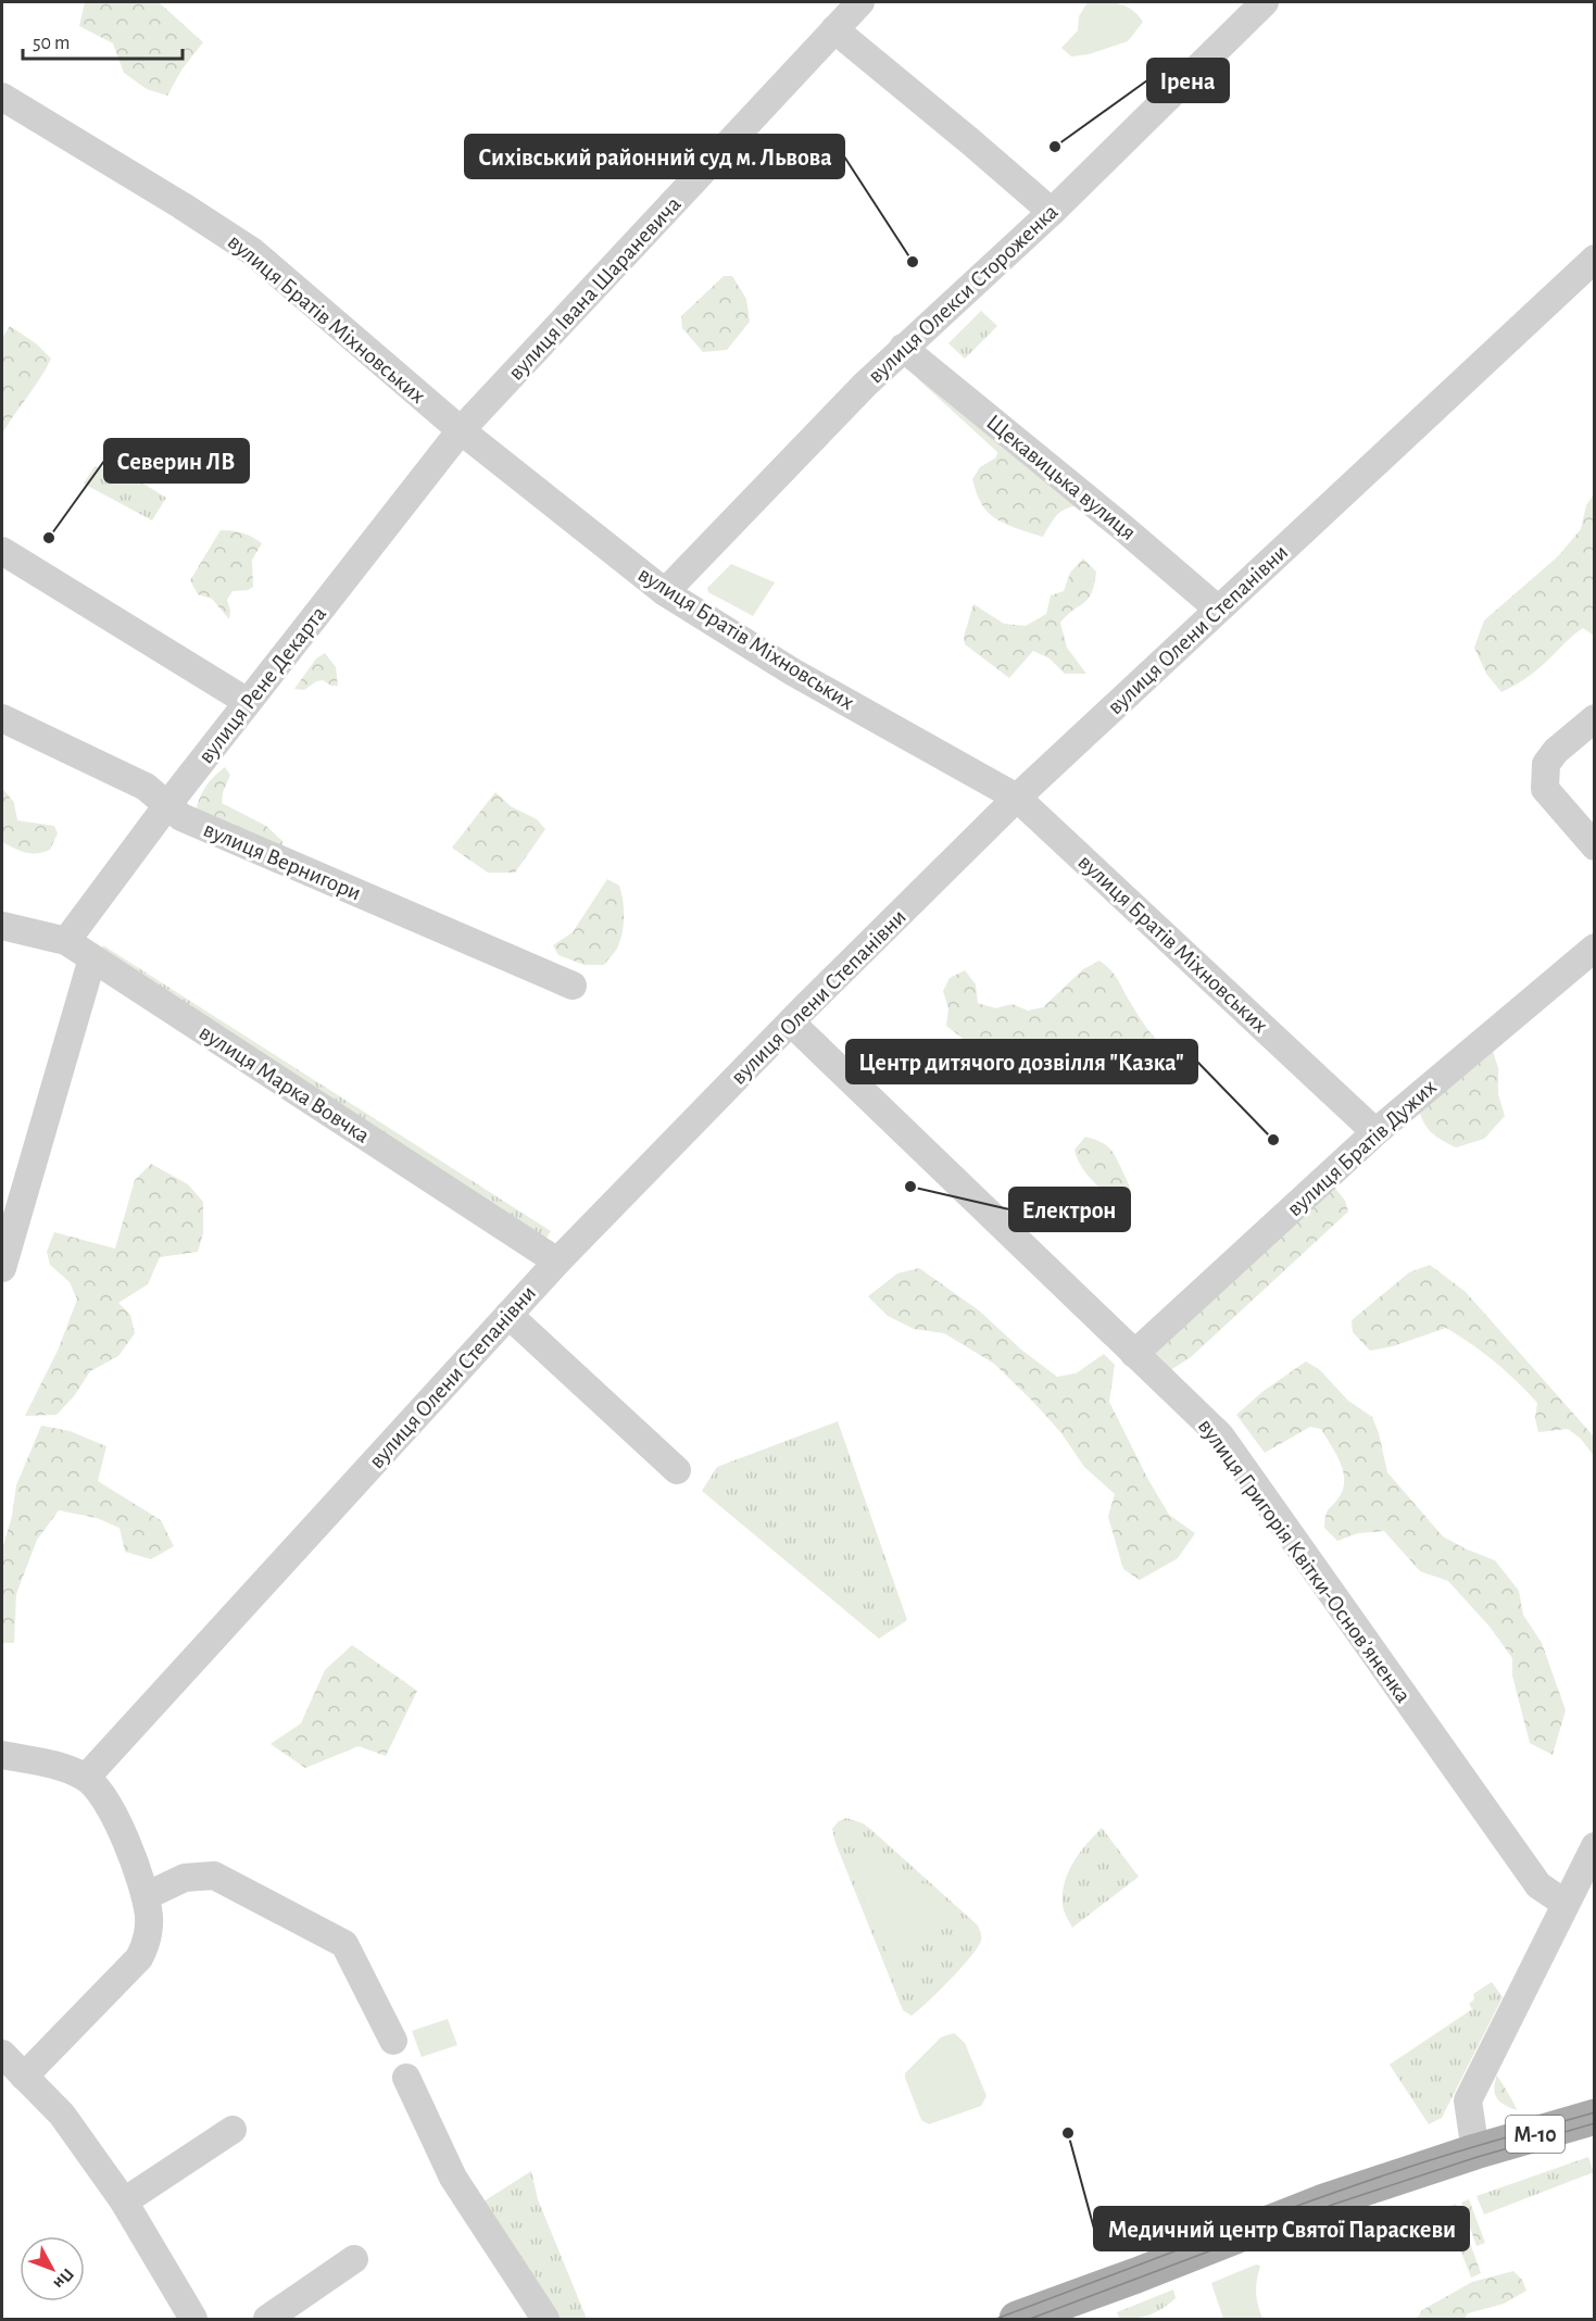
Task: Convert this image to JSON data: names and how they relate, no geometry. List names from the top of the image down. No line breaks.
{"streets":{"main road":["М-10"],"street":["вулиця Івана Шараневича","вулиця Олекси Стороженка","вулиця Братів Міхновських","Щекавицька вулиця","вулиця Олени Степанівни","вулиця Рене Декарта","вулиця Вернигори","вулиця Марка Вовчка","вулиця Братів Дужих","вулиця Григорія Квітки-Основʼяненка"]},"crossings":[["вулиця Івана Шараневича","вулиця Братів Міхновських"],["вулиця Івана Шараневича","вулиця Рене Декарта"],["вулиця Олекси Стороженка","вулиця Братів Міхновських"],["вулиця Олекси Стороженка","Щекавицька вулиця"],["вулиця Братів Міхновських","вулиця Олени Степанівни"],["вулиця Братів Міхновських","вулиця Рене Декарта"],["вулиця Братів Міхновських","вулиця Братів Дужих"],["Щекавицька вулиця","вулиця Олени Степанівни"],["вулиця Олени Степанівни","вулиця Марка Вовчка"],["вулиця Олени Степанівни","вулиця Григорія Квітки-Основʼяненка"],["вулиця Рене Декарта","вулиця Вернигори"],["вулиця Рене Декарта","вулиця Марка Вовчка"],["вулиця Братів Дужих","вулиця Григорія Квітки-Основʼяненка"]],"places":["Ірена","Сихівський районний суд м. Львова","Северин ЛВ","Центр дитячого дозвілля \"Казка\"","Електрон","Медичний центр Святої Параскеви"],"scale_bar":"50 m","north":"bottom right"}
